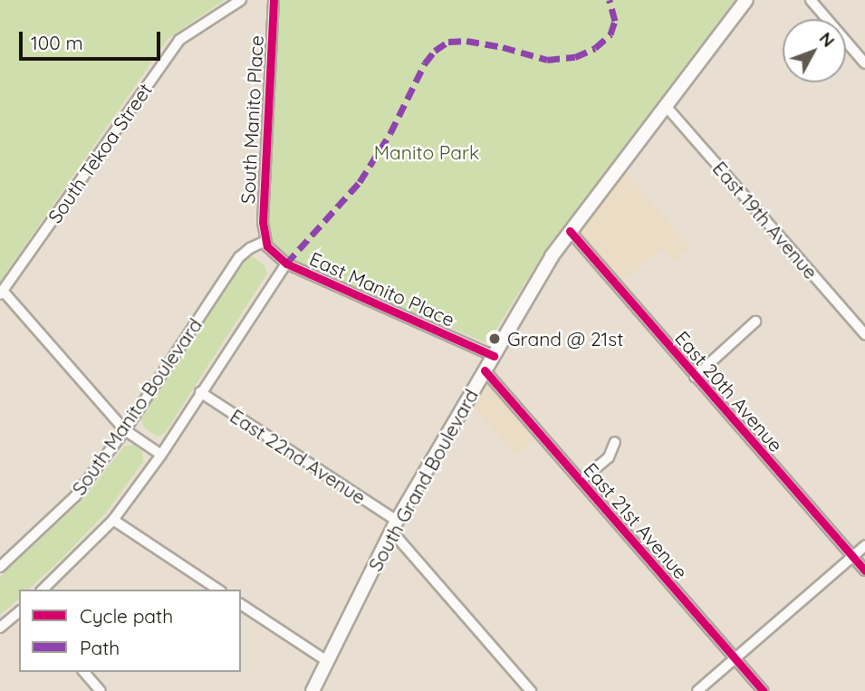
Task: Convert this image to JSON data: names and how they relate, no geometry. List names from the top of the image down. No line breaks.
{"streets":{"main road":["South Grand Boulevard"],"street":["South Manito Place","South Tekoa Street","East 19th Avenue","East Manito Place","East 20th Avenue","South Manito Boulevard","East 22nd Avenue","East 21st Avenue"]},"crossings":[["South Manito Place","East Manito Place"],["South Manito Place","South Manito Boulevard"],["East 19th Avenue","South Grand Boulevard"],["East Manito Place","South Manito Boulevard"],["East Manito Place","South Grand Boulevard"],["East 20th Avenue","South Grand Boulevard"],["East 22nd Avenue","South Grand Boulevard"],["South Grand Boulevard","East 21st Avenue"]],"parks":["Manito Park"],"places":["Grand @ 21st"],"legend":["Cycle path","Path"],"scale_bar":"100 m","north":"top right"}
